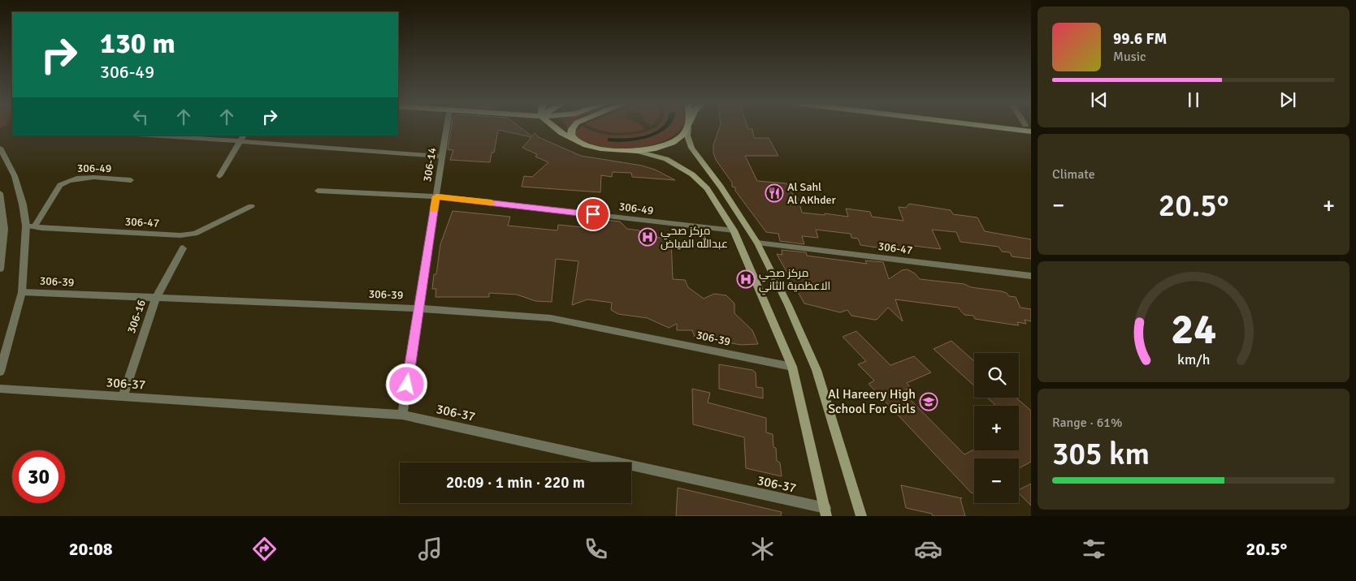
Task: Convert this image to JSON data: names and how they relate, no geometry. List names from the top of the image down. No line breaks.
{"streets":{"street":["306-14","306-49","306-47","306-39","306-16","306-37"]},"crossings":[["306-14","306-49"],["306-14","306-39"],["306-14","306-37"],["306-49","306-47"],["306-39","306-16"],["306-16","306-37"]],"places":{"restaurant":["Al Sahl Al AKhder"],"hospital":["مركز صحي عبدالله الفياض","مركز صحي الاعظمية الثاني"],"school or university":["Al Hareery High School For Girls"]},"page":{"turn":["130 m","306-49"],"song":["99.6 FM","Music"],"tile":["Climate",["Range · 61%","305 km"]],"heat":["−","20.5°","+"],"map_buttons":["+","−"],"limit":"30","trip":"20:09 · 1 min · 220 m","tabs":["20:08","20.5°"],"gauge":["24","km/h"]}}
